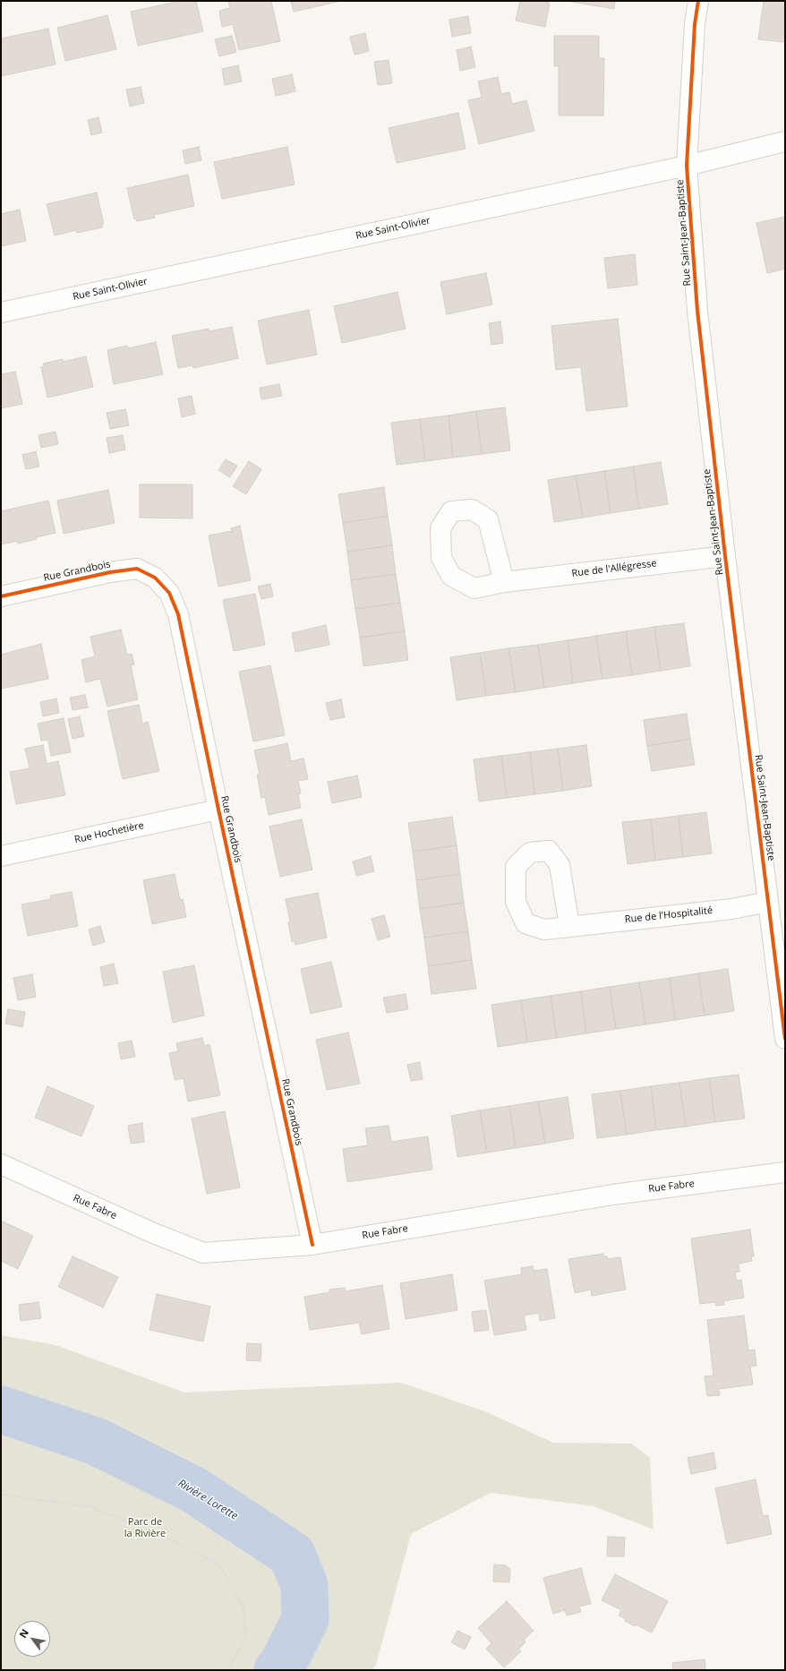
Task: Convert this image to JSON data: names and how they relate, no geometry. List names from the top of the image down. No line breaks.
{"streets":{"street":["Rue Saint-Olivier","Rue Saint-Jean-Baptiste","Rue de l'Allégresse","Rue Grandbois","Rue Hochetière","Rue de l'Hospitalité","Rue Fabre"]},"crossings":[["Rue Saint-Olivier","Rue Saint-Jean-Baptiste"],["Rue Saint-Jean-Baptiste","Rue de l'Allégresse"],["Rue Saint-Jean-Baptiste","Rue de l'Hospitalité"],["Rue Grandbois","Rue Hochetière"],["Rue Grandbois","Rue Fabre"]],"water":["Rivière Lorette"],"parks":["Parc de la Rivière"],"north":"top left"}
